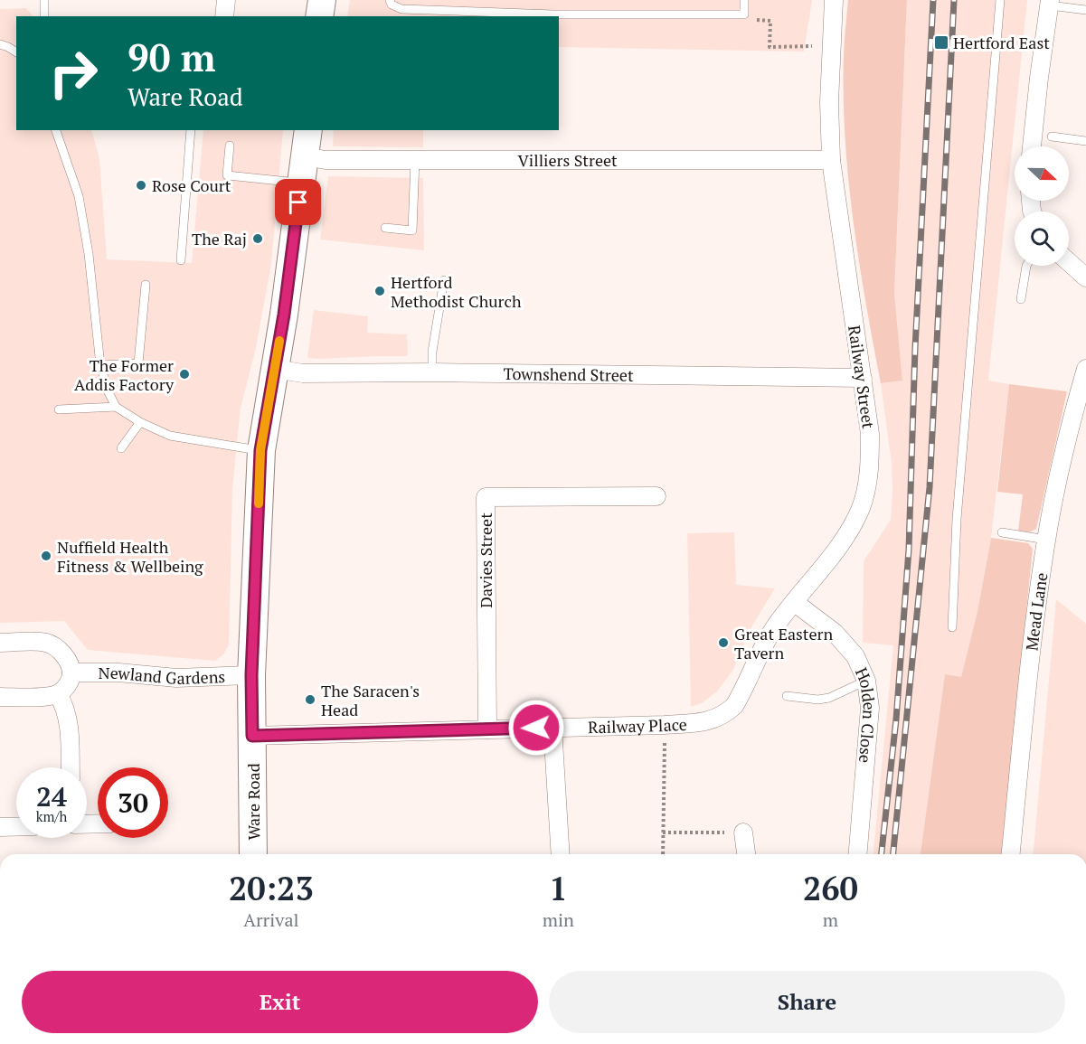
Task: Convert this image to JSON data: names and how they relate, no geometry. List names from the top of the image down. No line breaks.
{"streets":{"main road":["Ware Road"],"street":["Villiers Street","Townshend Street","Railway Street","Davies Street","Mead Lane","Newland Gardens","Holden Close","Railway Place"]},"crossings":[["Villiers Street","Railway Street"],["Villiers Street","Ware Road"],["Townshend Street","Railway Street"],["Townshend Street","Ware Road"],["Railway Street","Holden Close"],["Railway Street","Railway Place"],["Davies Street","Railway Place"],["Newland Gardens","Ware Road"],["Railway Place","Ware Road"]],"places":{"transit":["Hertford East"],"other":["Rose Court","The Raj","Hertford Methodist Church","The Former Addis Factory","Nuffield Health Fitness & Wellbeing","Great Eastern Tavern","The Saracen's Head"]},"north":"right","page":{"turn":["90 m","Ware Road"],"speed":"24 km/h","limit":"30","eta":["20:23","Arrival","1","min","260","m"],"buttons":["Exit","Share"]}}
